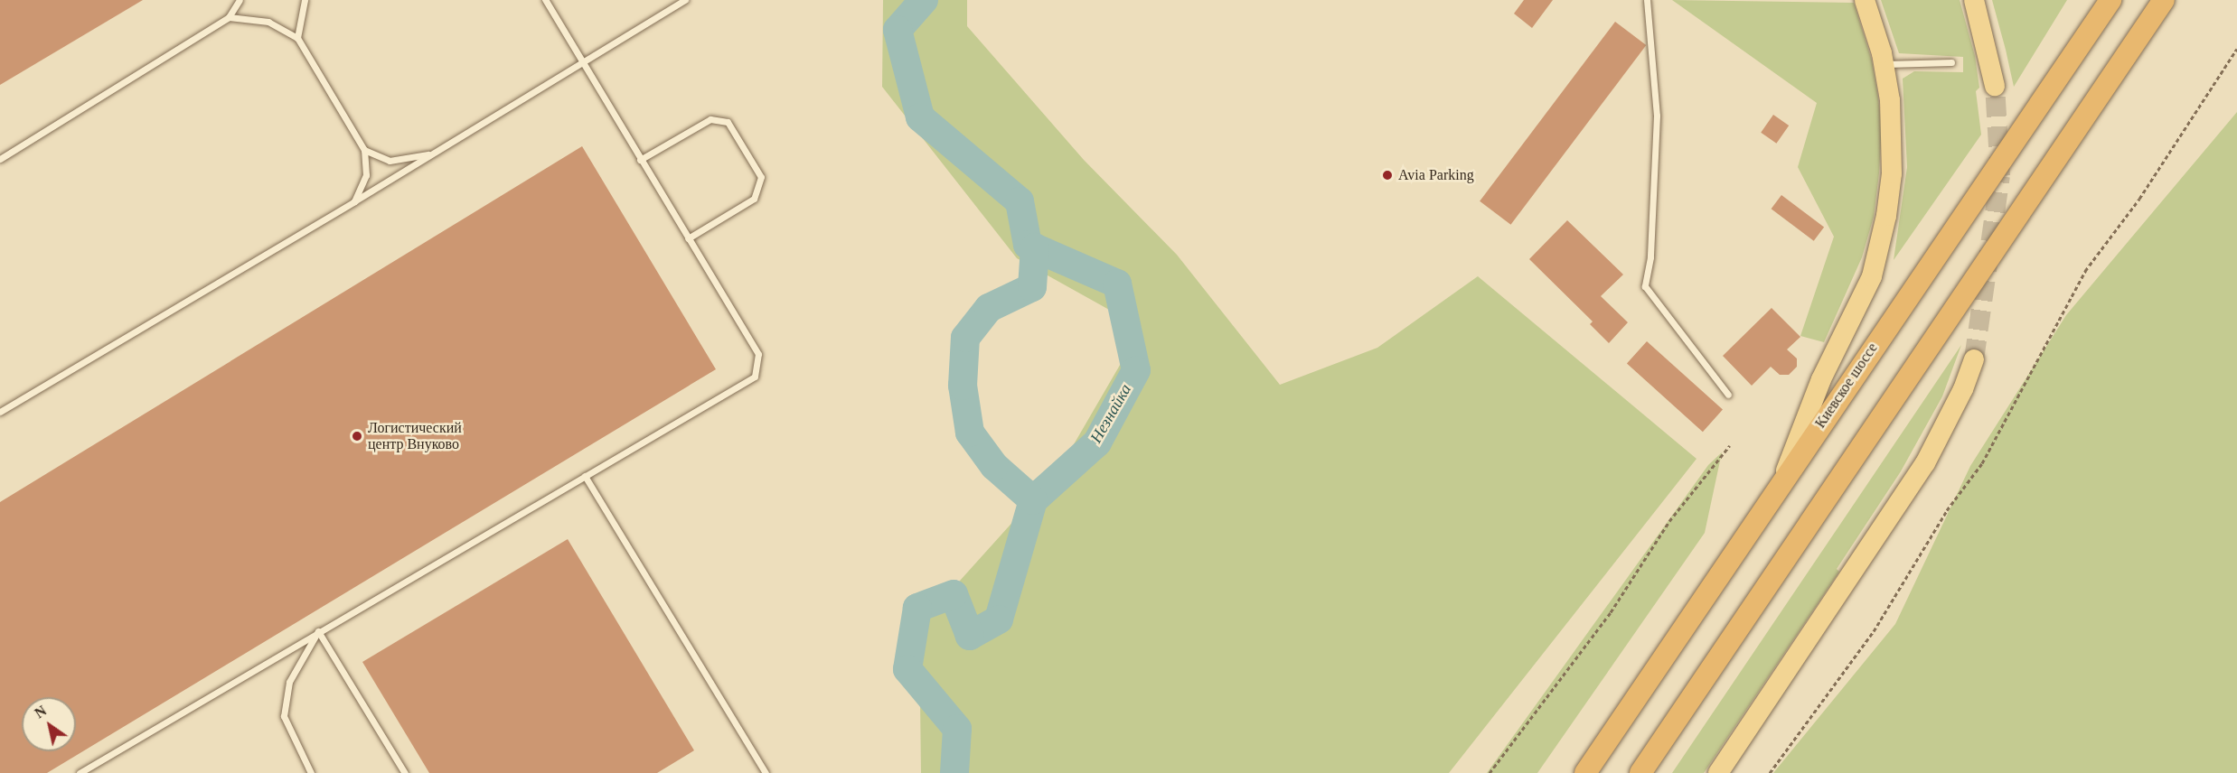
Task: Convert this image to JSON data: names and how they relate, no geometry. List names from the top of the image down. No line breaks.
{"streets":{"highway":["Киевское шоссе"]},"water":["Незнайка"],"places":["Avia Parking","Логистический центр Внуково"],"north":"top left"}
